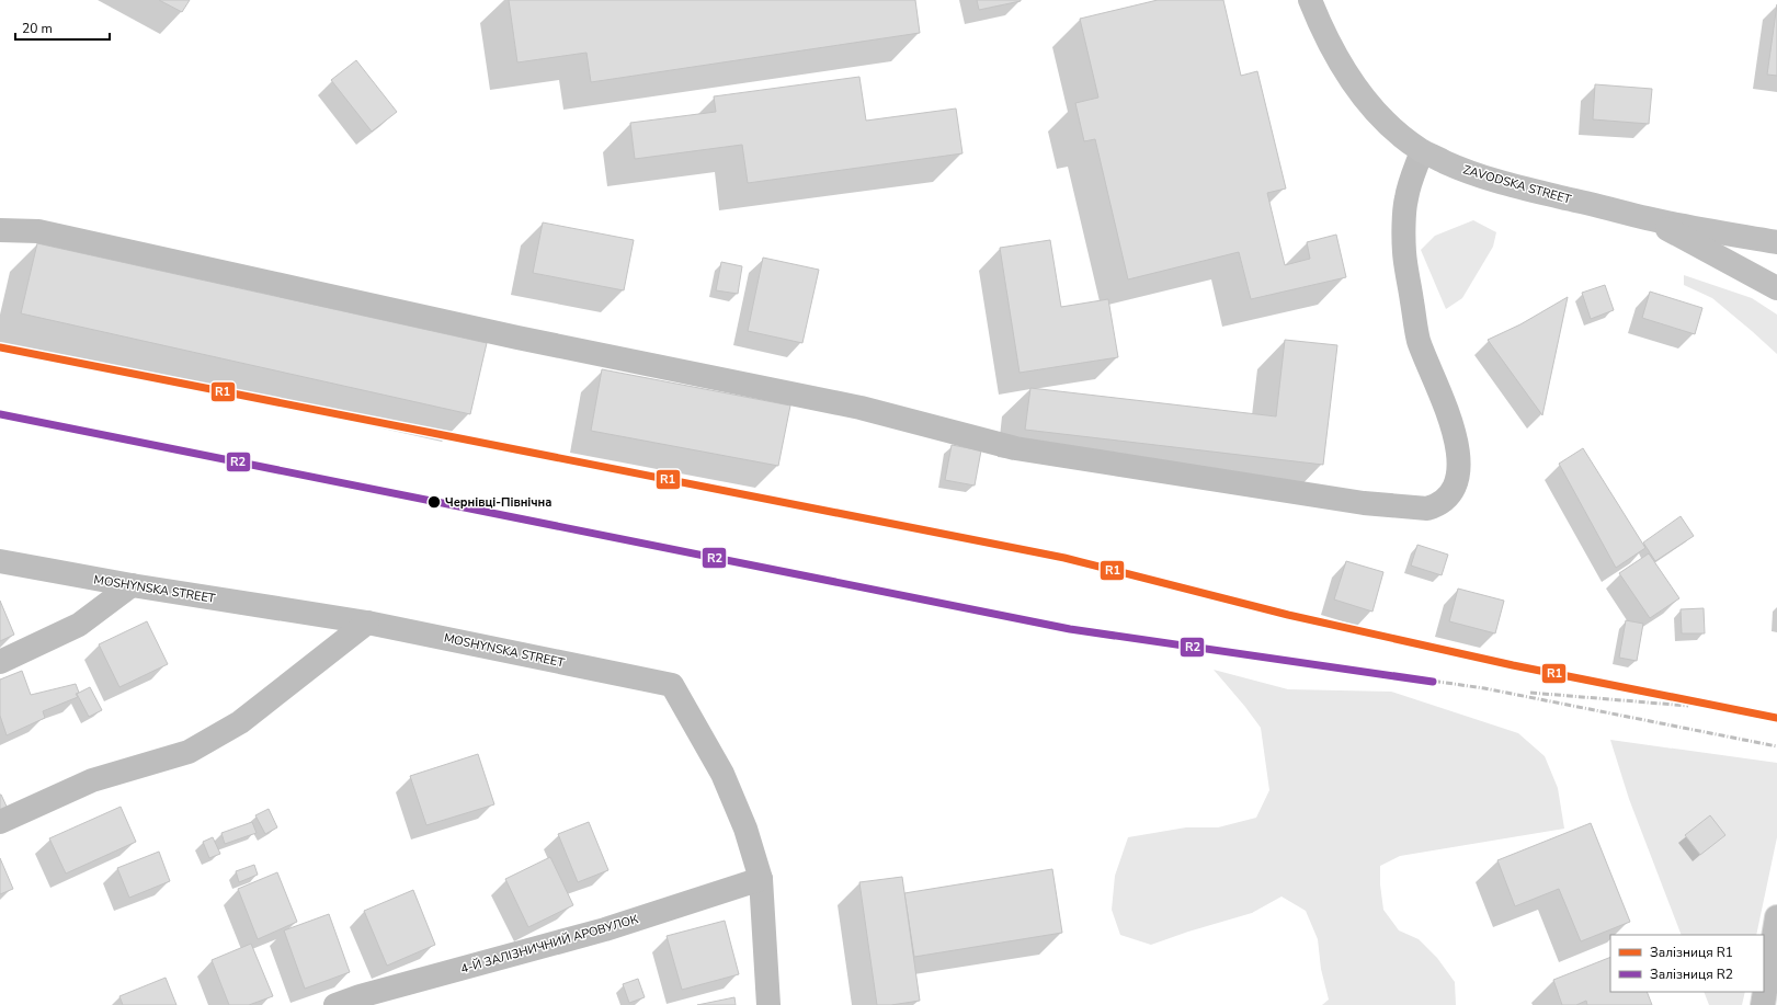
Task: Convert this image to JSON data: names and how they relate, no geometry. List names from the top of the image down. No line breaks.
{"streets":{"main road":["ZAVODSKA STREET","MOSHYNSKA STREET","4-Й ЗАЛІЗНИЧНИЙ АРОВУЛОК"]},"crossings":[["MOSHYNSKA STREET","4-Й ЗАЛІЗНИЧНИЙ АРОВУЛОК"]],"places":["Чернівці-Північна"],"lines":["rail line R1","rail line R2"],"legend":["Залізниця R1","Залізниця R2"],"scale_bar":"20 m"}
